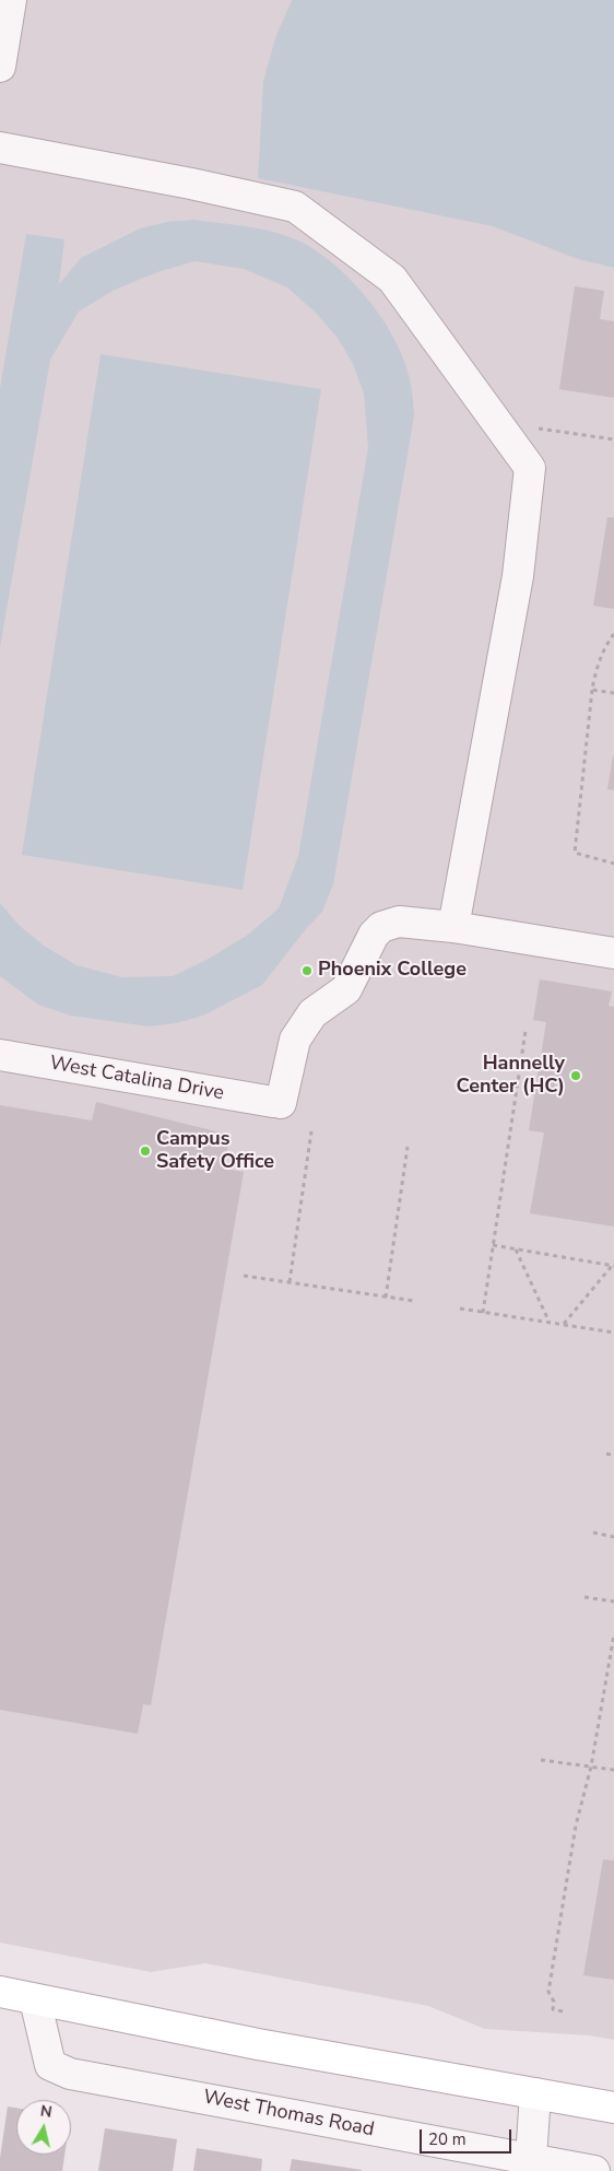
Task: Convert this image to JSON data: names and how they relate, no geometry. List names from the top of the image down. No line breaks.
{"streets":{"street":["West Catalina Drive","West Thomas Road"]},"places":["Phoenix College","Hannelly Center (HC)","Campus Safety Office"],"scale_bar":"20 m","north":"top"}
